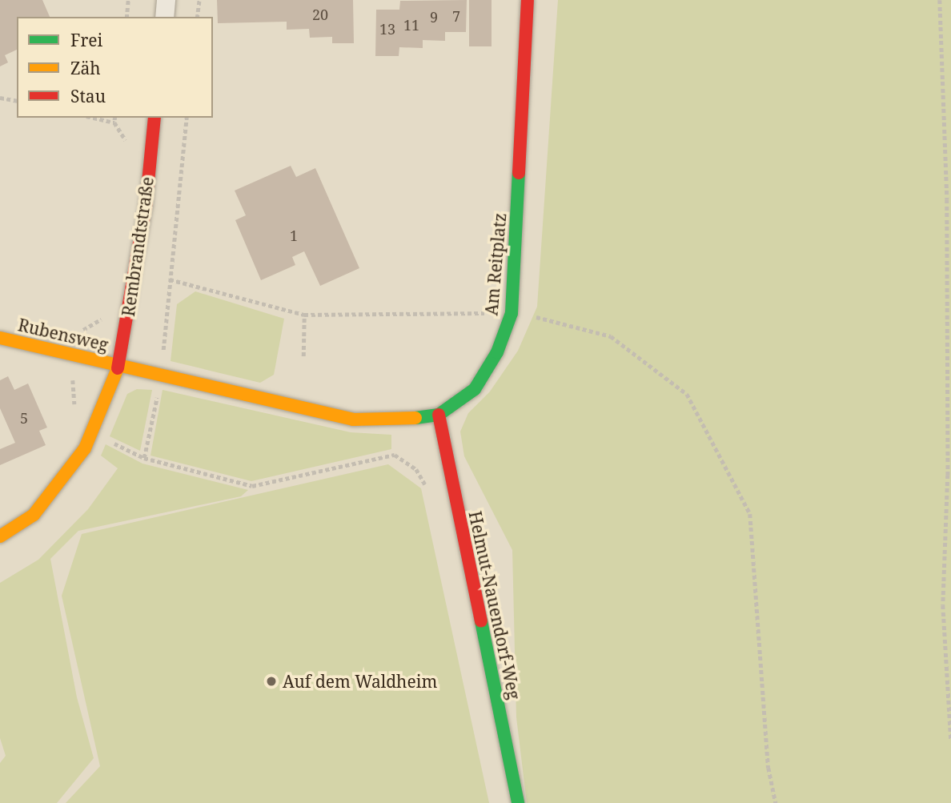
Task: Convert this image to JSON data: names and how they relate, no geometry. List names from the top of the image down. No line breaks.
{"streets":{"street":["Rembrandtstraße","Am Reitplatz","Rubensweg","Helmut-Nauendorf-Weg"]},"crossings":[["Rembrandtstraße","Am Reitplatz"],["Rembrandtstraße","Rubensweg"],["Am Reitplatz","Rubensweg"],["Am Reitplatz","Helmut-Nauendorf-Weg"]],"places":["Auf dem Waldheim"],"house_numbers":["20","7","9","11","13","1","5"],"legend":["Frei","Zäh","Stau"]}
